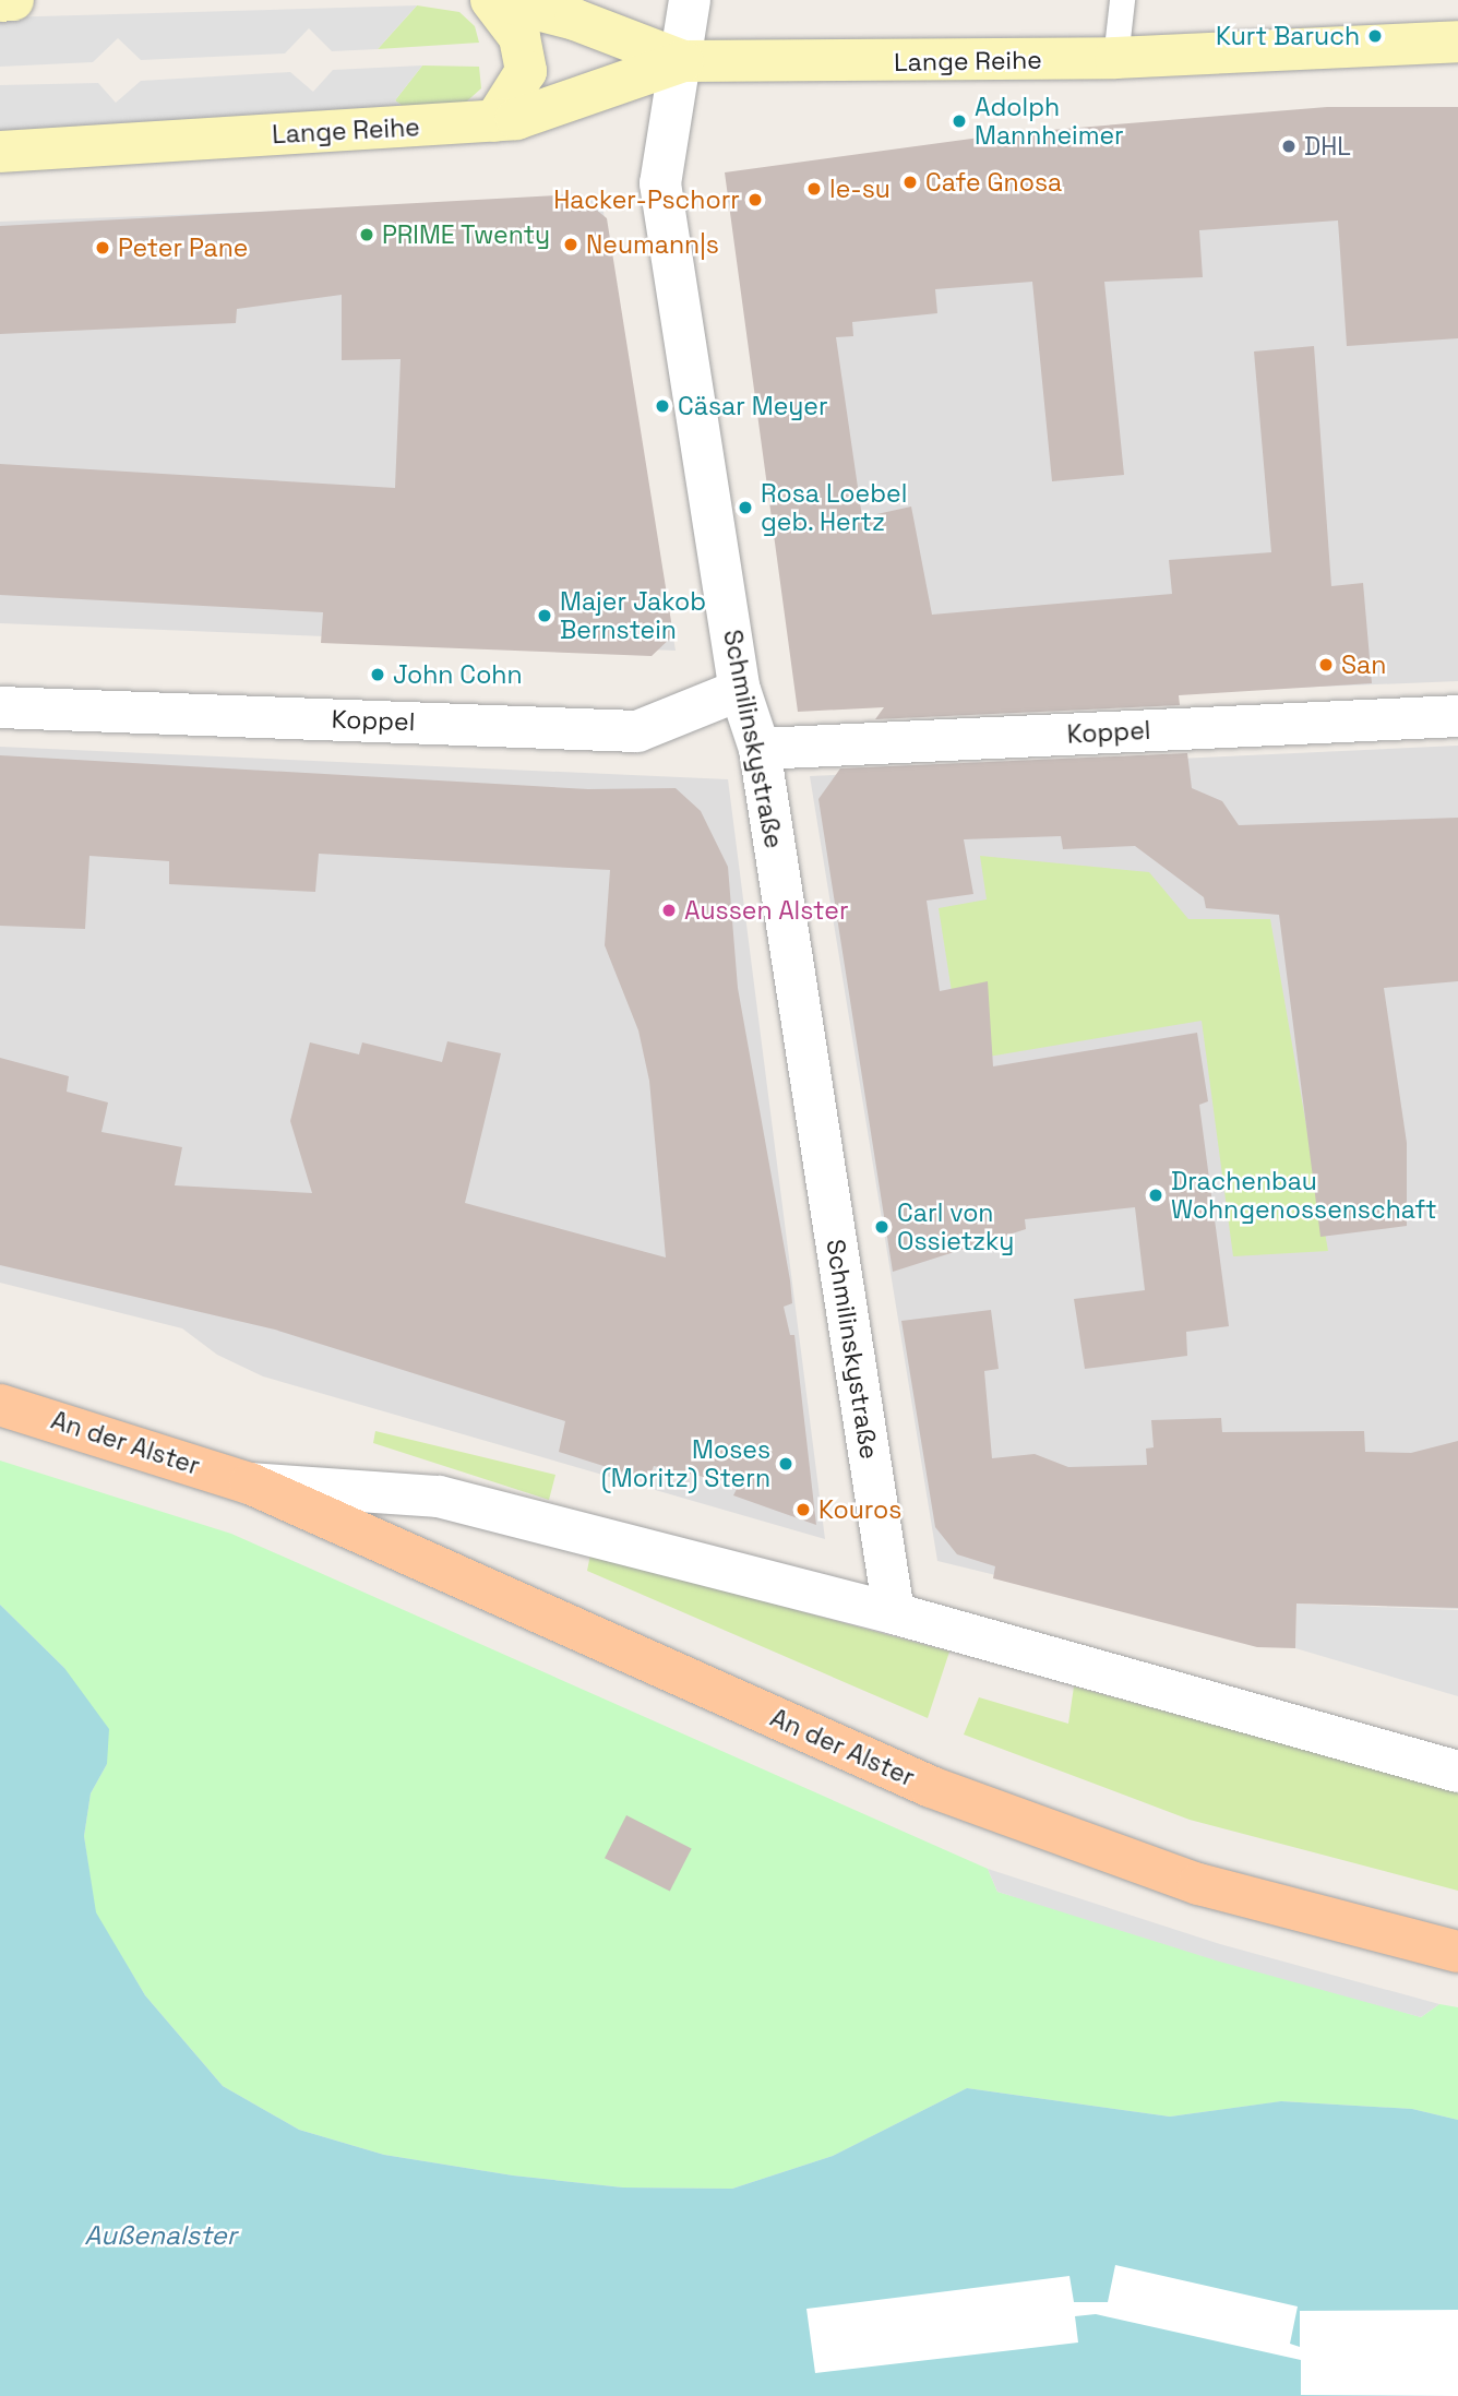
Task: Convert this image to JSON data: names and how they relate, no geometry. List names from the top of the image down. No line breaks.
{"streets":{"main road":["An der Alster"],"street":["Lange Reihe","Koppel","Schmilinskystraße"]},"crossings":[["Lange Reihe","Schmilinskystraße"],["Koppel","Schmilinskystraße"],["Schmilinskystraße","An der Alster"]],"water":["Außenalster"],"places":["Kurt Baruch","Adolph Mannheimer","DHL","Cafe Gnosa","le-su","Hacker-Pschorr","PRIME Twenty","Neumann|s","Peter Pane","Cäsar Meyer","Rosa Loebel geb. Hertz","Majer Jakob Bernstein","San","John Cohn","Aussen Alster","Drachenbau Wohngenossenschaft","Carl von Ossietzky","Moses (Moritz) Stern","Kouros"]}
